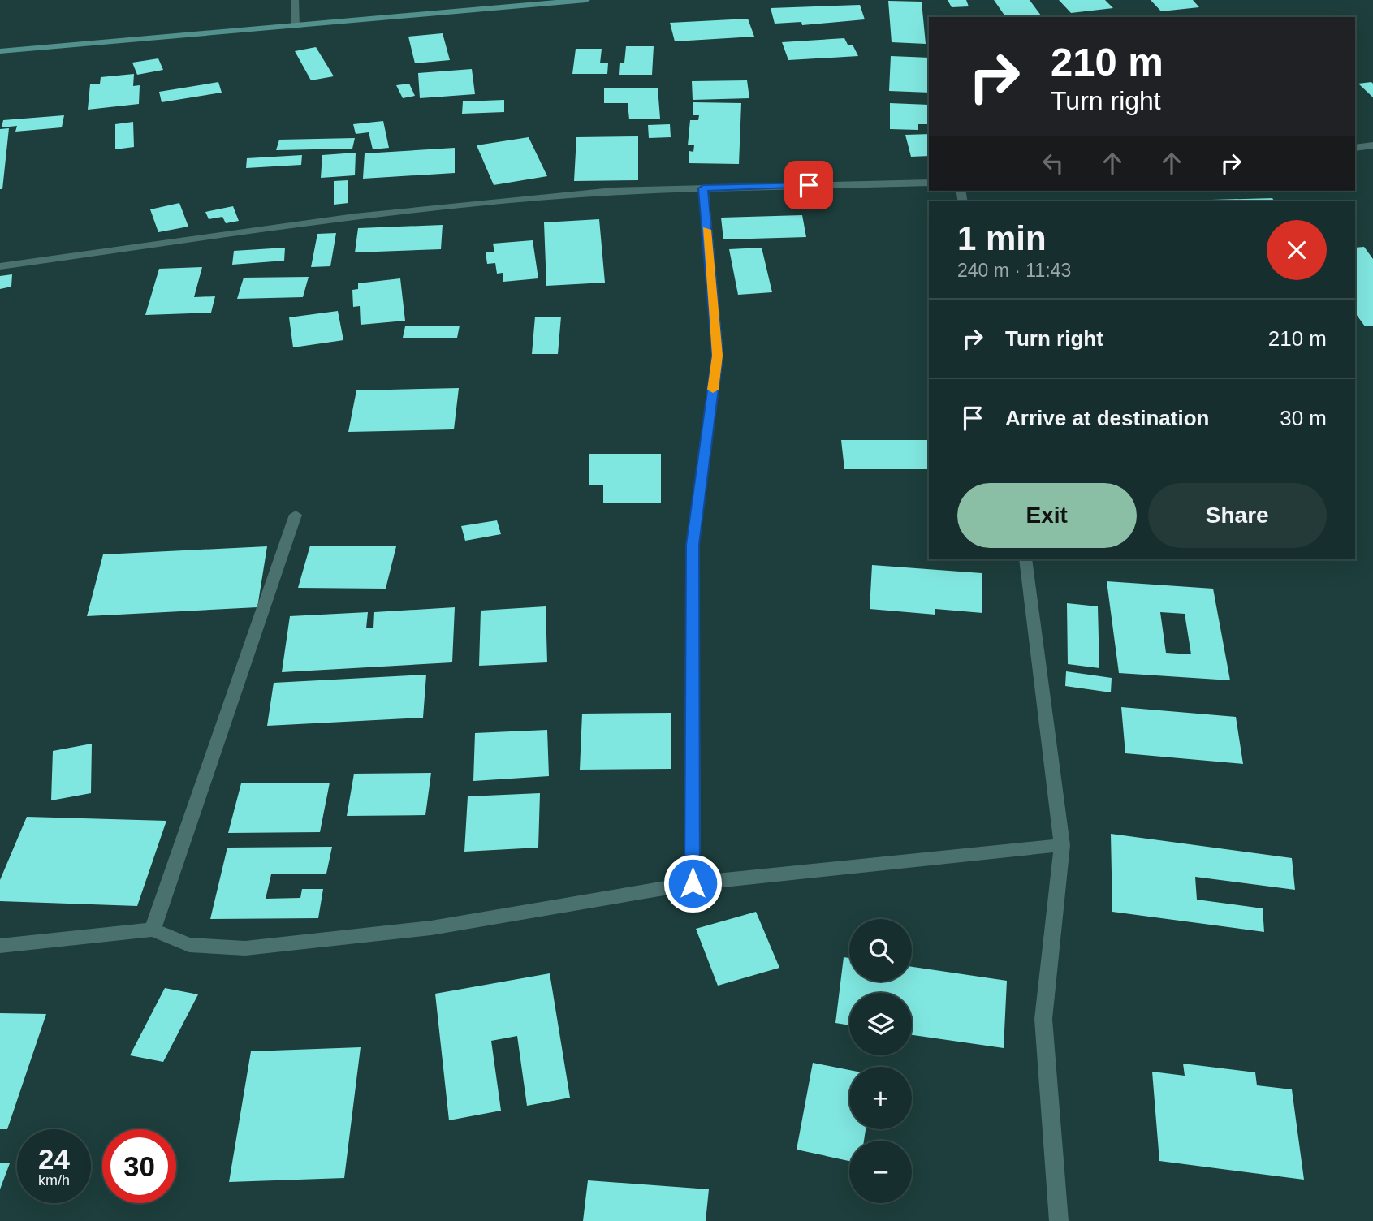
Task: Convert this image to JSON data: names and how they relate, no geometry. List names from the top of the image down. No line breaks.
{"page":{"turn":["210 m","Turn right"],"heading":["1 min","240 m · 11:43"],"list":[{"name":"Turn right","value":"210 m"},{"name":"Arrive at destination","value":"30 m"}],"buttons":["Exit","Share"],"map_buttons":["+","−"],"speed":"24 km/h","limit":"30"}}
